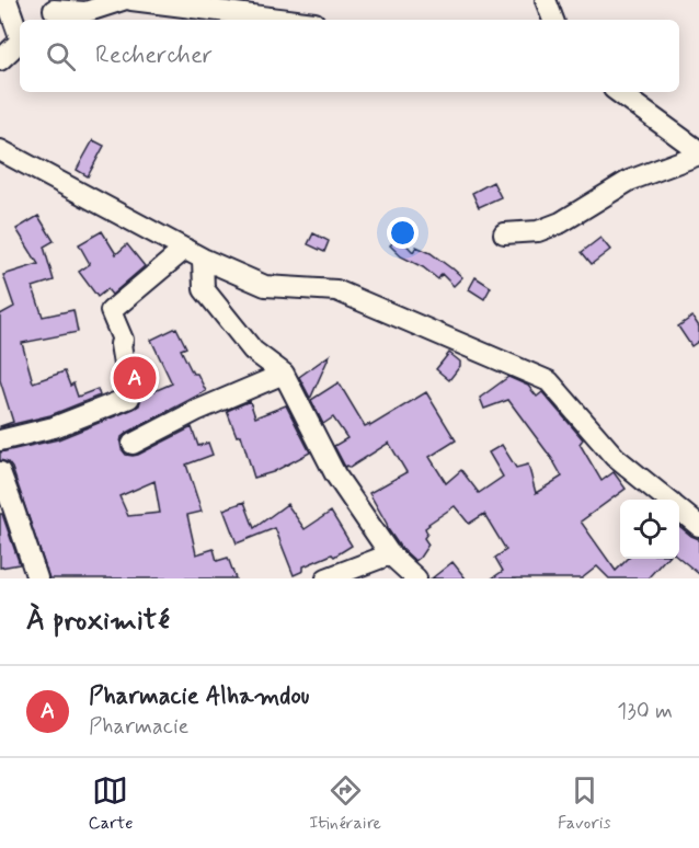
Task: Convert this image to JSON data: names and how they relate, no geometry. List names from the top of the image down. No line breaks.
{"page":{"search":"Rechercher","pins":"A","heading":"À proximité","list":[{"mark":"A","name":"Pharmacie Alhamdou","note":"Pharmacie","value":"130 m"}],"nav":["Carte","Itinéraire","Favoris"]}}
